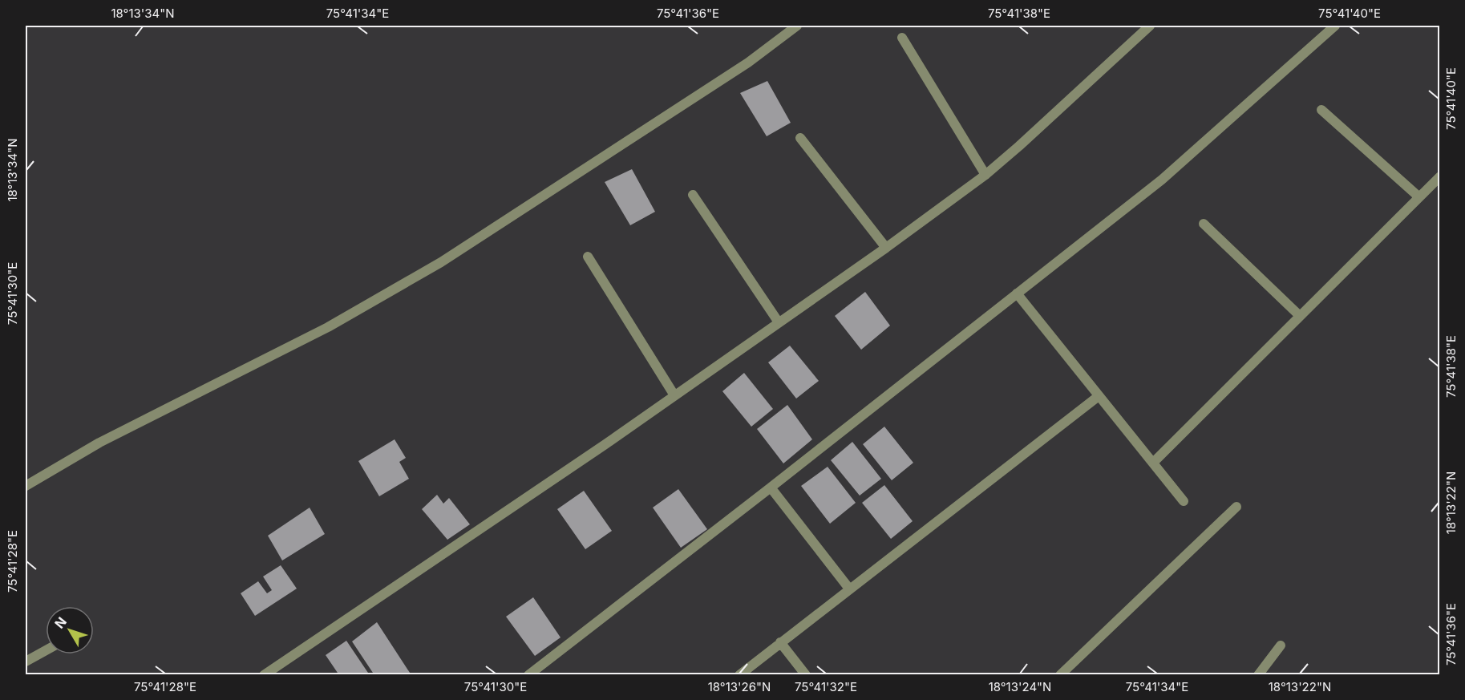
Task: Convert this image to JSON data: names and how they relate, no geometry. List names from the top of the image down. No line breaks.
{"north":"top left","coordinates":["18°13'34\"N","75°41'34\"E","75°41'36\"E","75°41'38\"E","75°41'40\"E","75°41'30\"E","18°13'22\"N","75°41'28\"E","18°13'26\"N","75°41'32\"E","18°13'24\"N"]}
